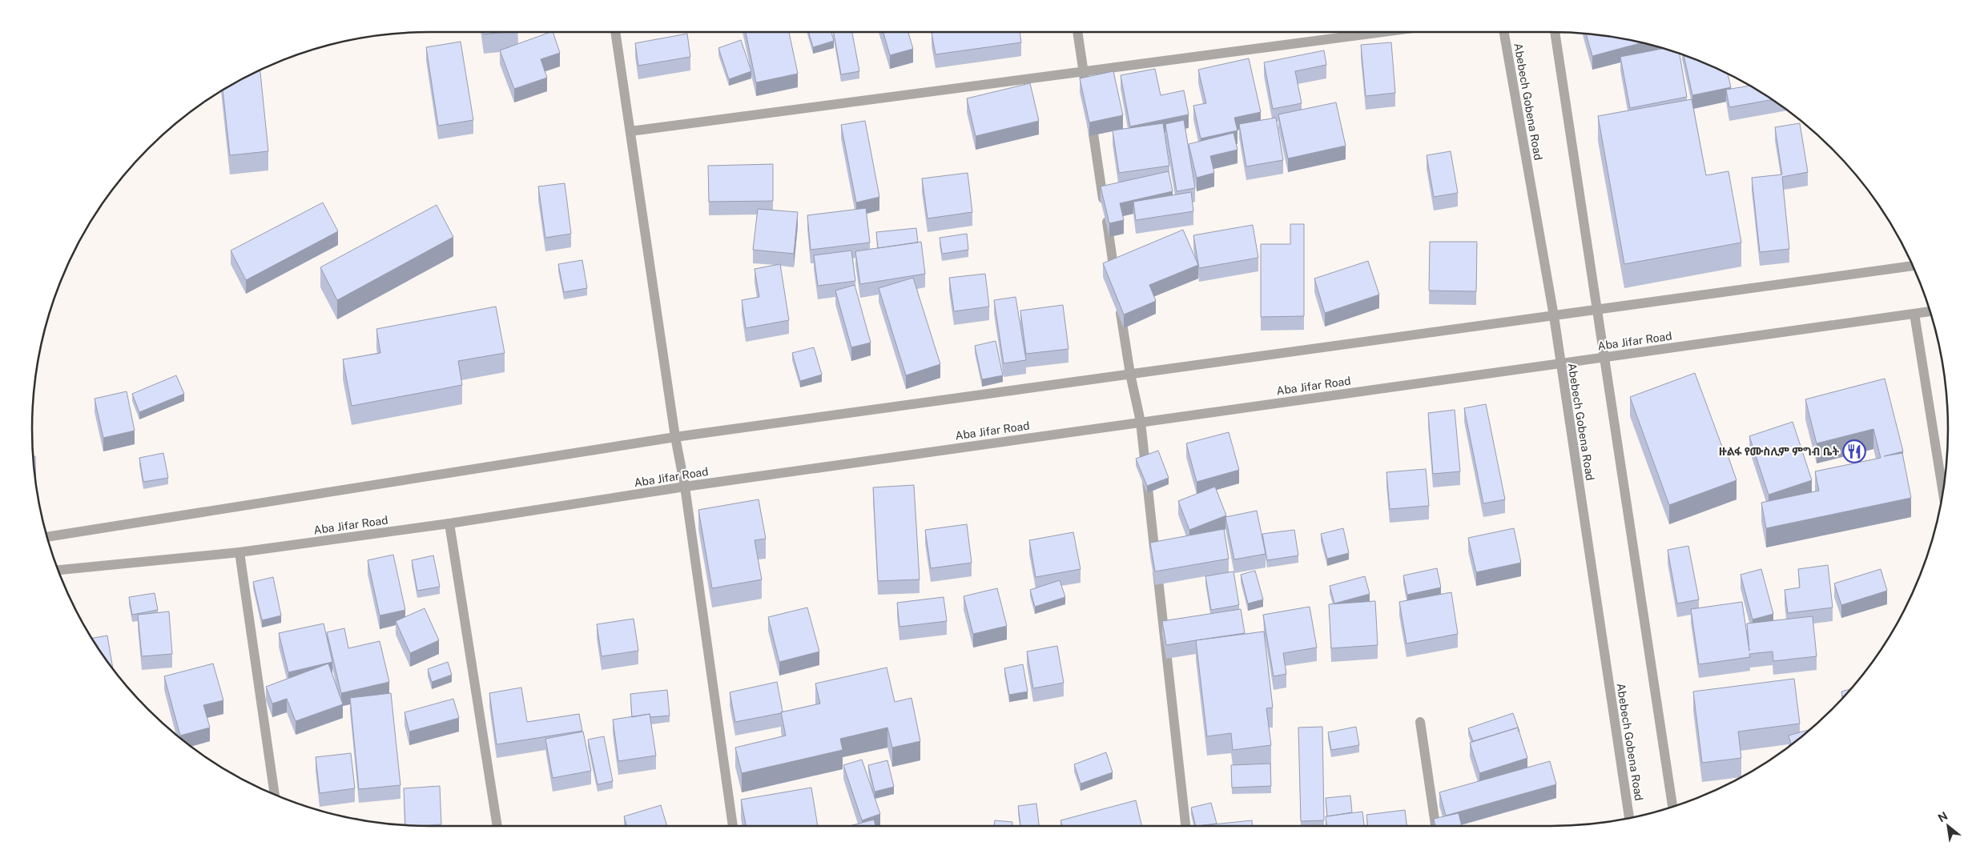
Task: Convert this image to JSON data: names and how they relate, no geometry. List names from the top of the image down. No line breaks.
{"streets":{"street":["Abebech Gobena Road","Aba Jifar Road"]},"crossings":[["Abebech Gobena Road","Aba Jifar Road"]],"places":{"restaurant":["ዙልፋ የሙስሊም ምግብ ቤት"]},"north":"top left"}
